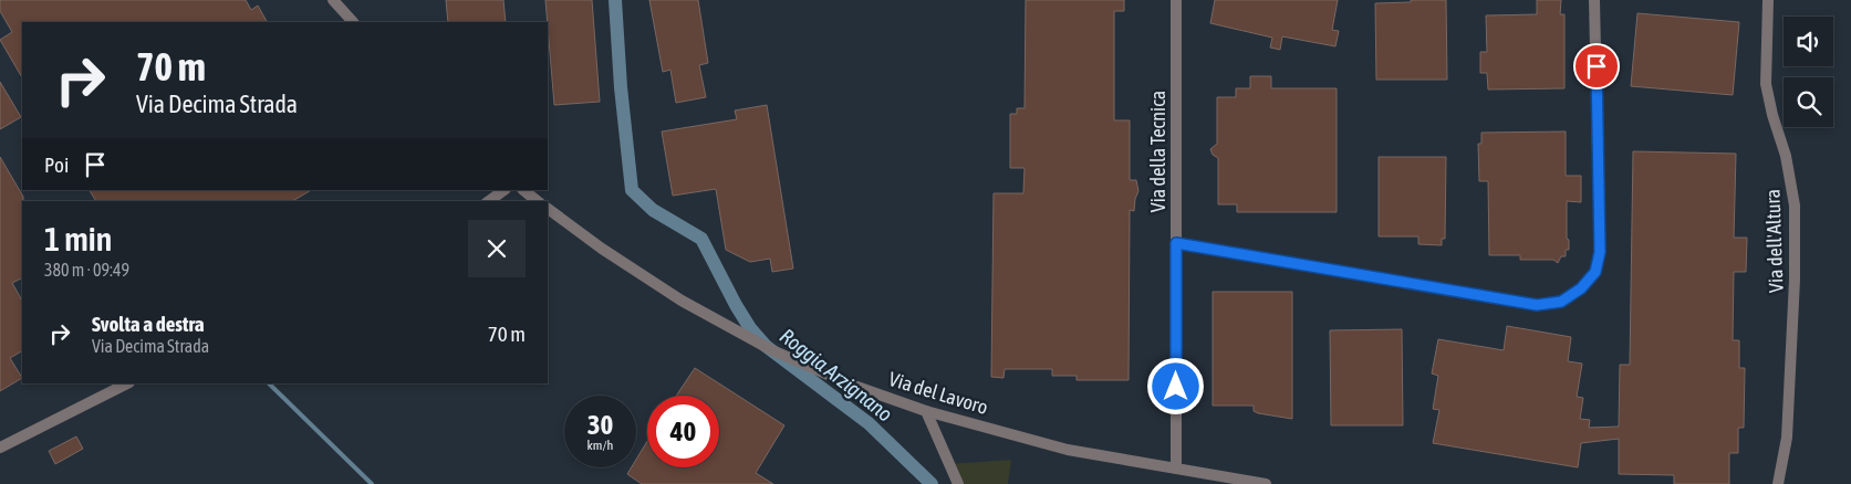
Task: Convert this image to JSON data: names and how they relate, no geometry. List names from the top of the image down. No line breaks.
{"streets":{"street":["Via della Tecnica","Via dell'Altura","Via del Lavoro"]},"crossings":[["Via della Tecnica","Via del Lavoro"]],"water":["Roggia Arzignano"],"page":{"turn":["70 m","Via Decima Strada"],"then":"Poi","heading":["1 min","380 m · 09:49"],"list":[{"name":"Svolta a destra","note":"Via Decima Strada","value":"70 m"}],"speed":"30 km/h","limit":"40"}}
